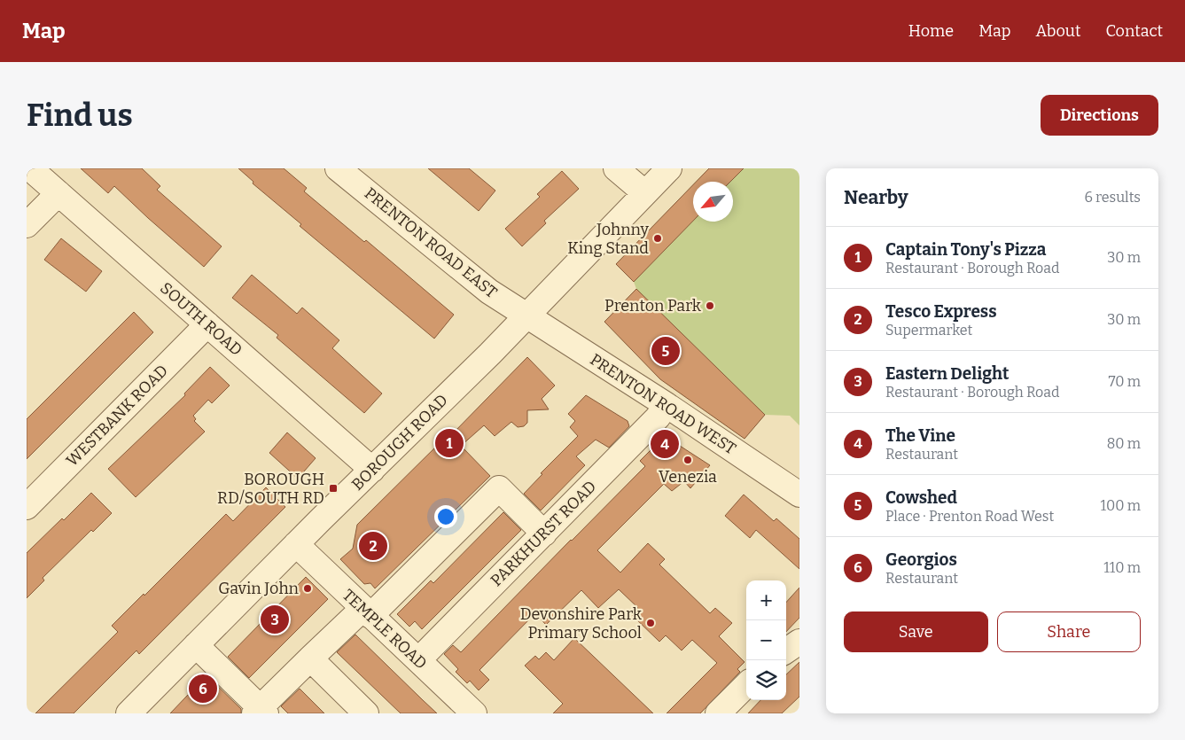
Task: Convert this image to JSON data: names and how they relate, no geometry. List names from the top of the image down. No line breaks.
{"streets":{"street":["PRENTON ROAD EAST","SOUTH ROAD","PRENTON ROAD WEST","WESTBANK ROAD","BOROUGH ROAD","PARKHURST ROAD","TEMPLE ROAD"]},"crossings":[["PRENTON ROAD EAST","PRENTON ROAD WEST"],["PRENTON ROAD EAST","BOROUGH ROAD"],["SOUTH ROAD","WESTBANK ROAD"],["SOUTH ROAD","BOROUGH ROAD"],["PRENTON ROAD WEST","BOROUGH ROAD"],["PRENTON ROAD WEST","PARKHURST ROAD"],["BOROUGH ROAD","TEMPLE ROAD"],["PARKHURST ROAD","TEMPLE ROAD"]],"places":{"other":["Johnny King Stand","Prenton Park","Venezia","Gavin John","Devonshire Park Primary School"],"transit":["BOROUGH RD/SOUTH RD"]},"north":"bottom left","page":{"header":"Map","nav":["Home","Map","About","Contact"],"buttons":["Directions",["Save","Share"]],"title":"Find us","heading":["Nearby","6 results"],"list":[{"mark":"1","name":"Captain Tony's Pizza","note":"Restaurant · Borough Road","value":"30 m"},{"mark":"2","name":"Tesco Express","note":"Supermarket","value":"30 m"},{"mark":"3","name":"Eastern Delight","note":"Restaurant · Borough Road","value":"70 m"},{"mark":"4","name":"The Vine","note":"Restaurant","value":"80 m"},{"mark":"5","name":"Cowshed","note":"Place · Prenton Road West","value":"100 m"},{"mark":"6","name":"Georgios","note":"Restaurant","value":"110 m"}],"pins":["5","1","4","2","3","6"],"map_buttons":["+","−"]}}
